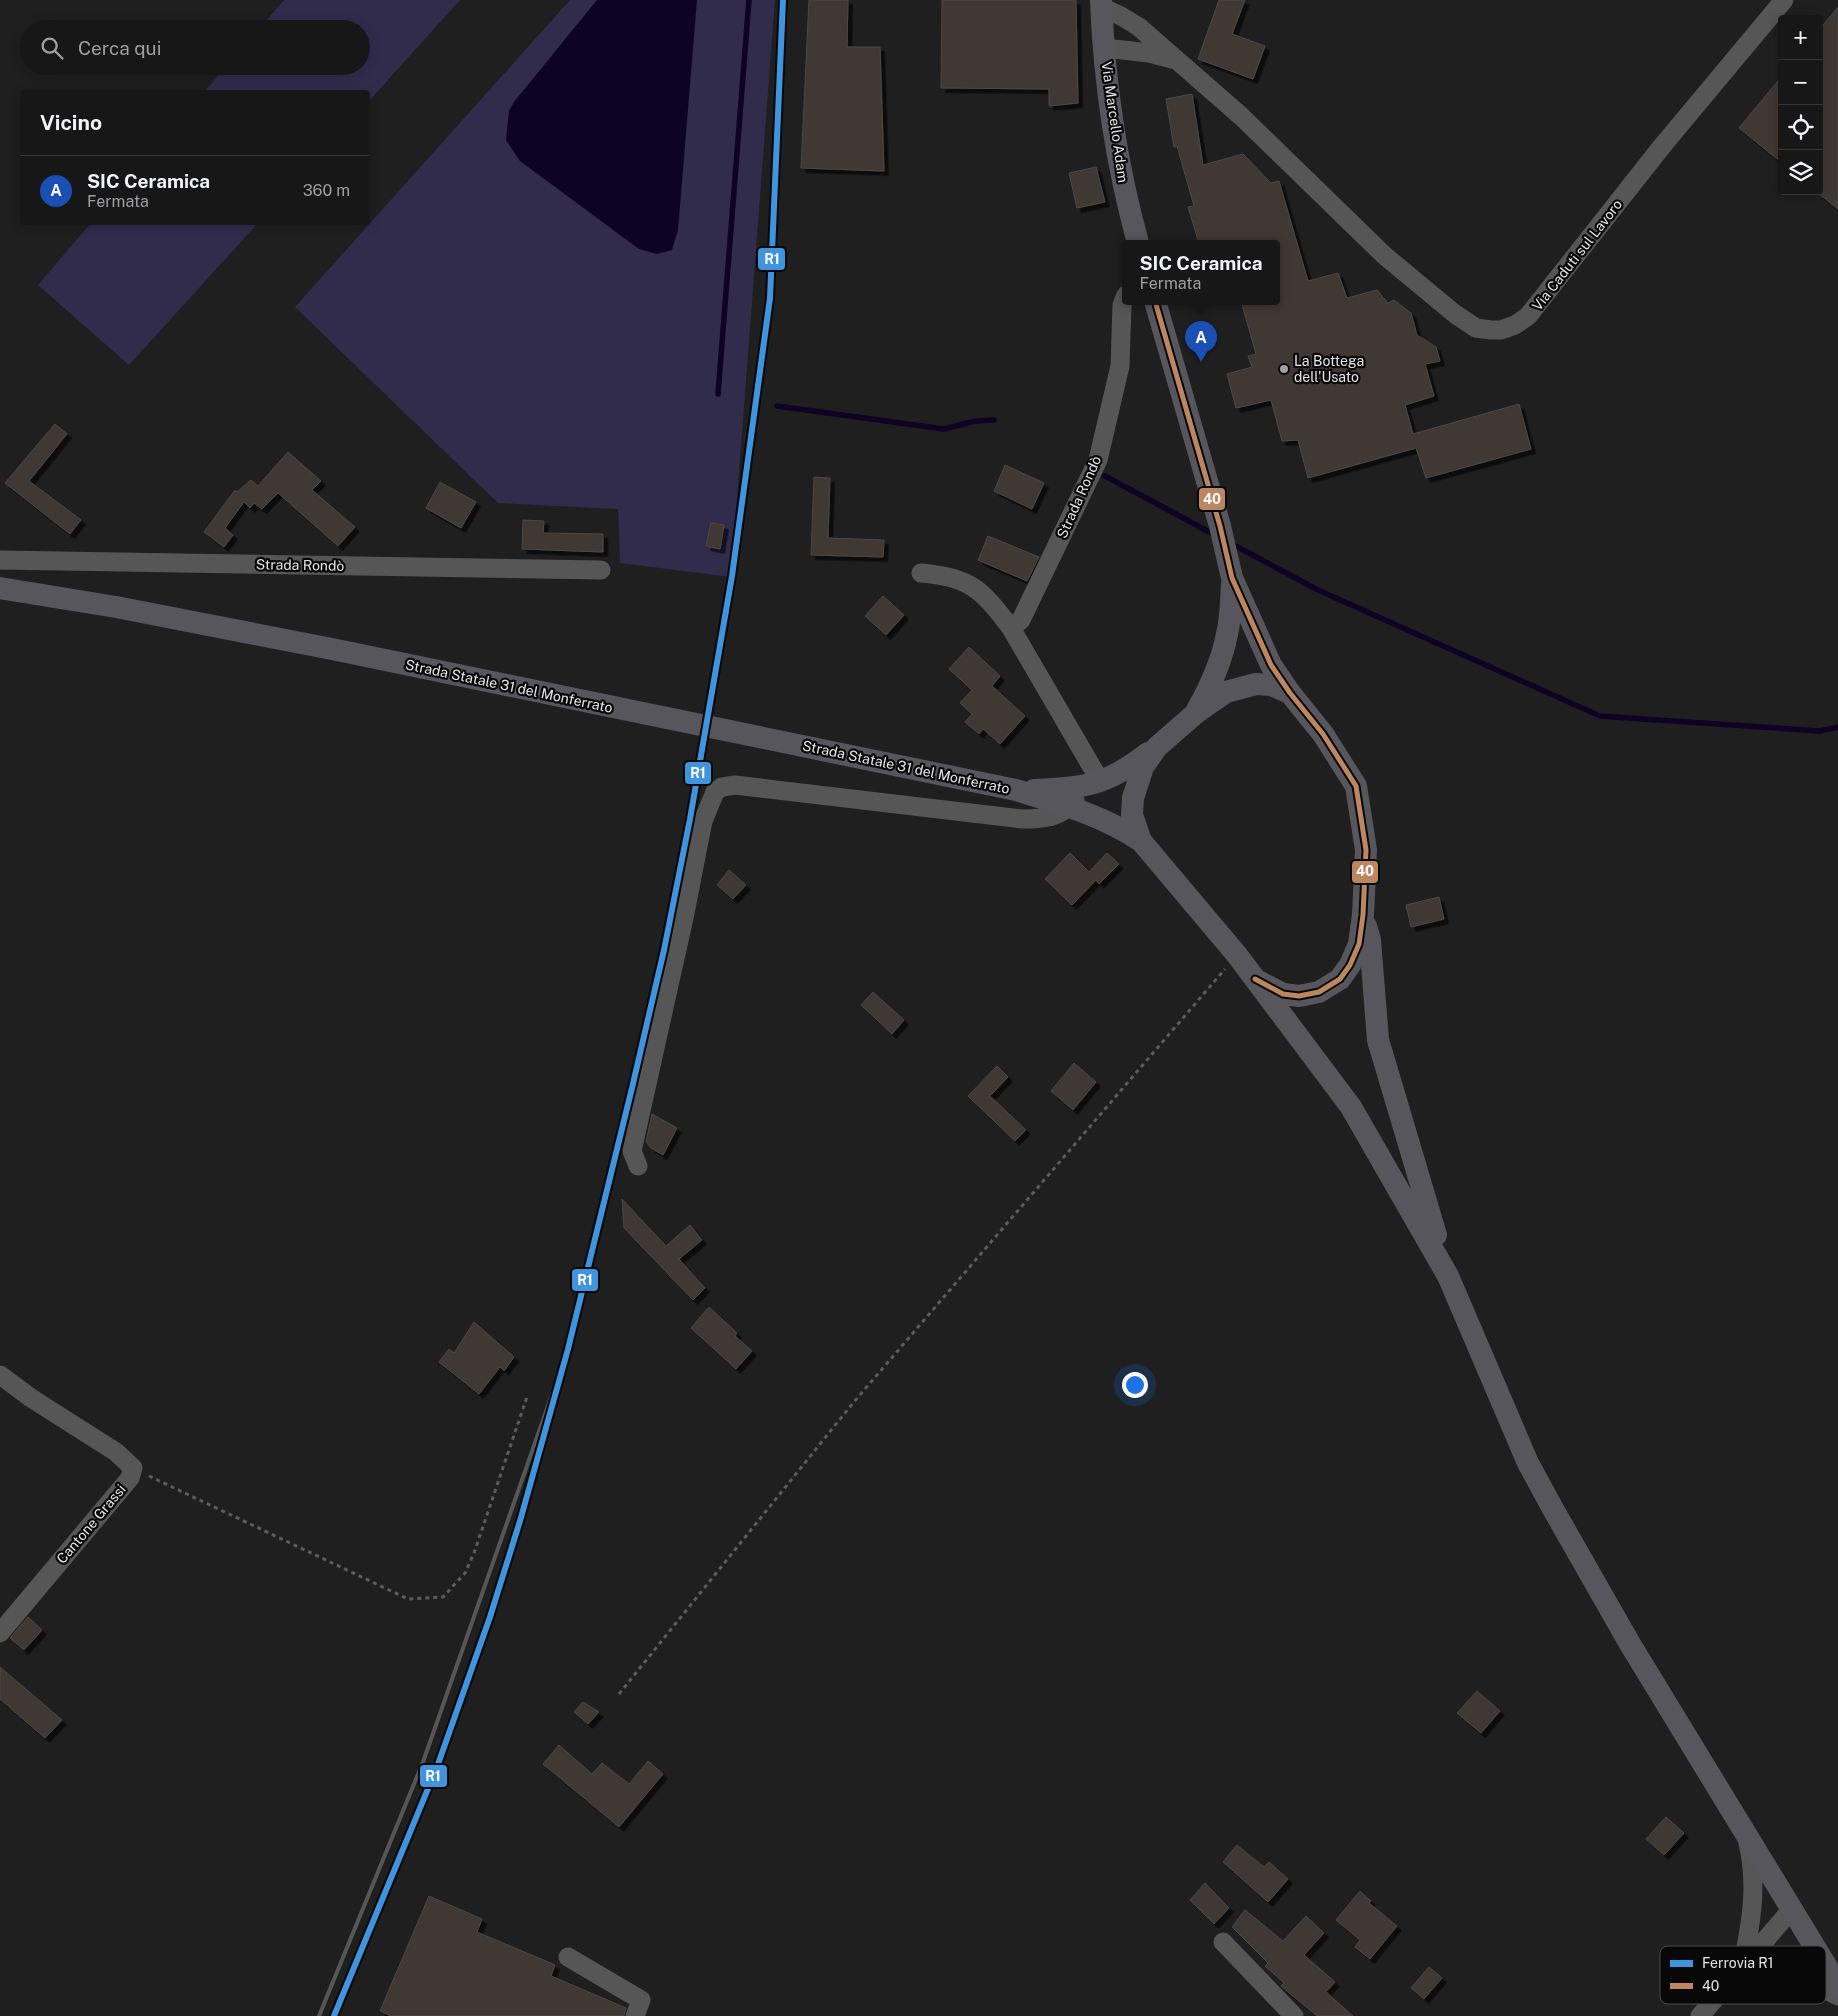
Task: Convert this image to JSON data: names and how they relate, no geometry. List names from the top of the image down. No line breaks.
{"streets":{"main road":["Via Marcello Adam","Strada Statale 31 del Monferrato"],"street":["Via Caduti sul Lavoro","Strada Rondò","Cantone Grassi"]},"crossings":[["Via Marcello Adam","Via Caduti sul Lavoro"]],"places":["La Bottega dell'Usato"],"lines":["rail line R1","transit line 40"],"legend":["Ferrovia R1","40"],"page":{"map_buttons":["+","−"],"search":"Cerca qui","heading":"Vicino","list":[{"mark":"A","name":"SIC Ceramica","note":"Fermata","value":"360 m"}],"popup":["SIC Ceramica","Fermata"],"pins":"A"}}
